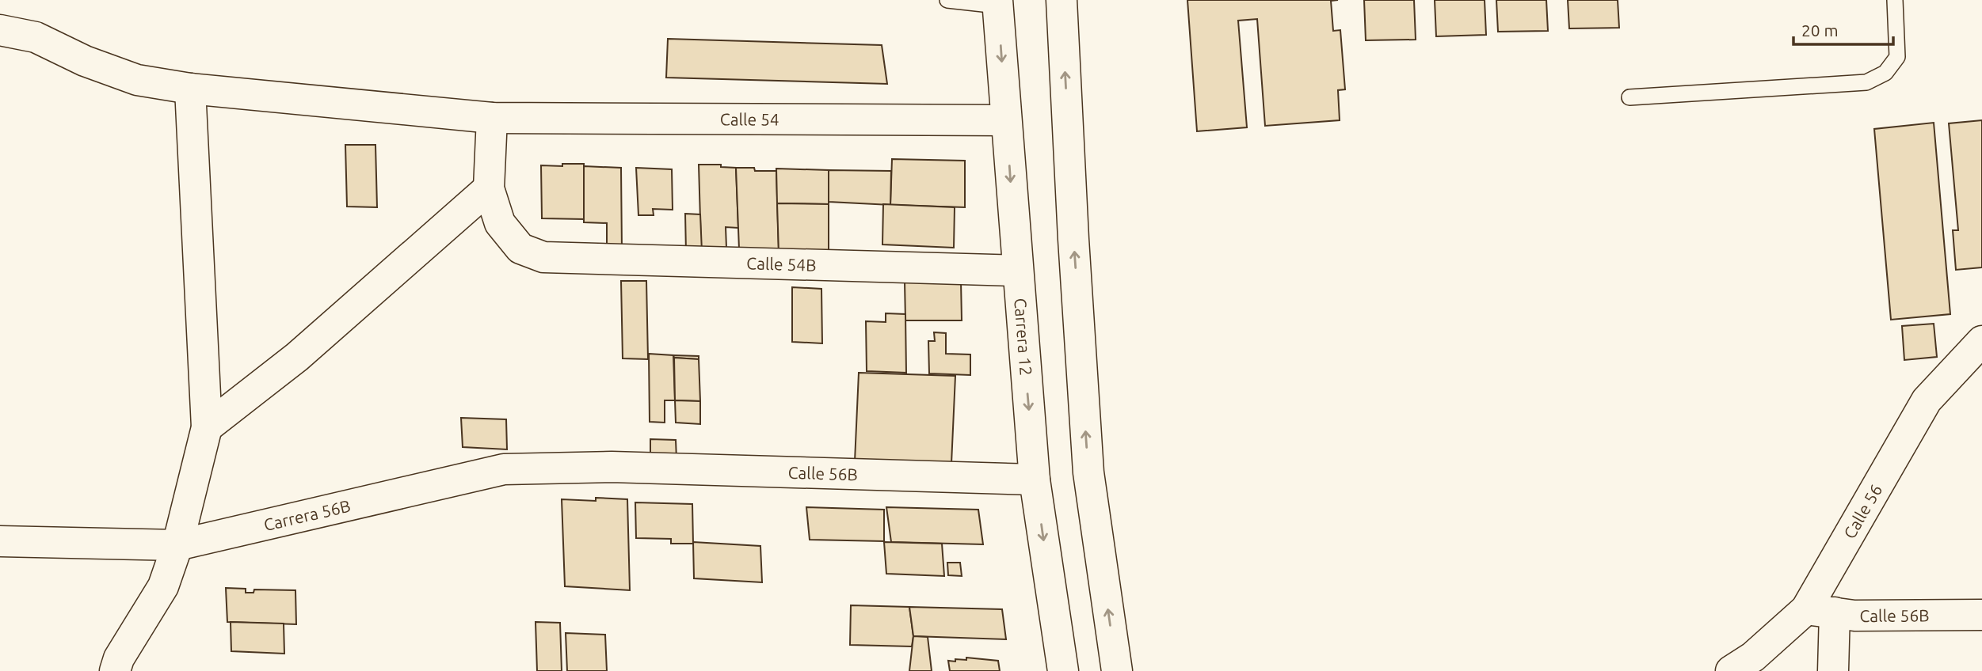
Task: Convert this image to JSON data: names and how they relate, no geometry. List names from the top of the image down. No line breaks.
{"streets":{"street":["Calle 54","Calle 54B","Carrera 12","Calle 56B","Calle 56","Carrera 56B"]},"crossings":[["Calle 54","Carrera 12"],["Calle 54B","Carrera 12"],["Carrera 12","Calle 56B"],["Calle 56B","Calle 56"],["Calle 56B","Carrera 56B"]],"scale_bar":"20 m"}
